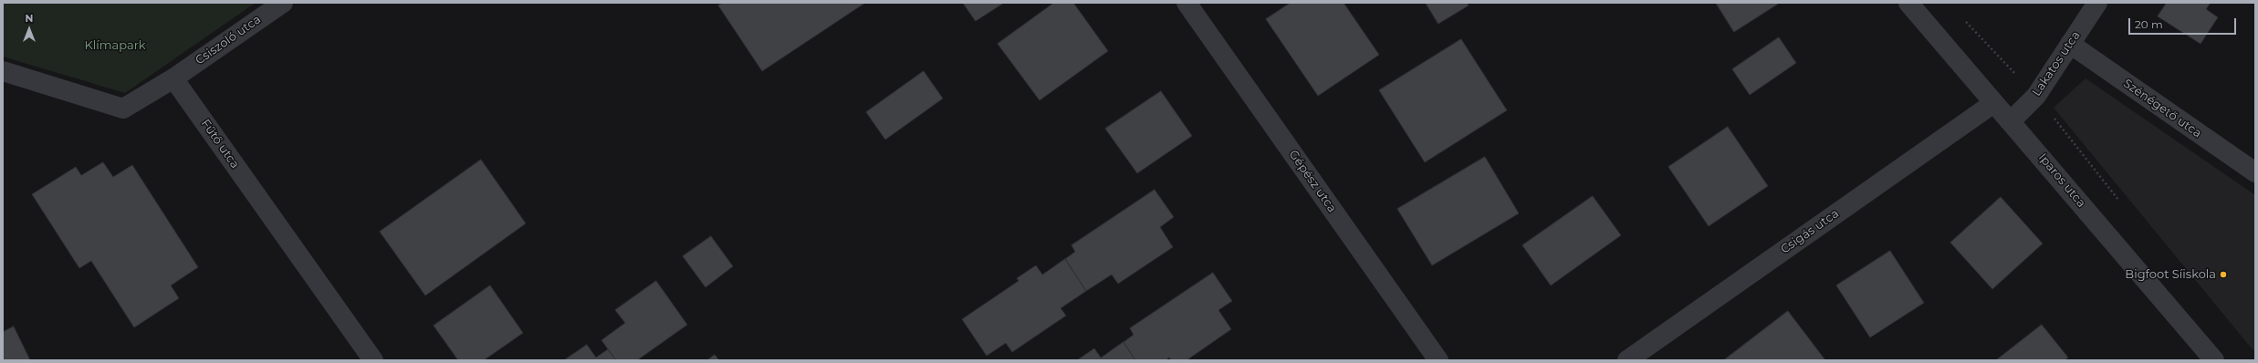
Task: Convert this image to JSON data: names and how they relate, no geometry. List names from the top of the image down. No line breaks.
{"streets":{"street":["Csiszoló utca","Lakatos utca","Szénégető utca","Fűtő utca","Iparos utca","Gépész utca","Csigás utca"]},"crossings":[["Csiszoló utca","Fűtő utca"],["Lakatos utca","Szénégető utca"],["Lakatos utca","Iparos utca"],["Iparos utca","Csigás utca"]],"parks":["Klímapark"],"places":["Bigfoot Síiskola"],"scale_bar":"20 m","north":"top"}
